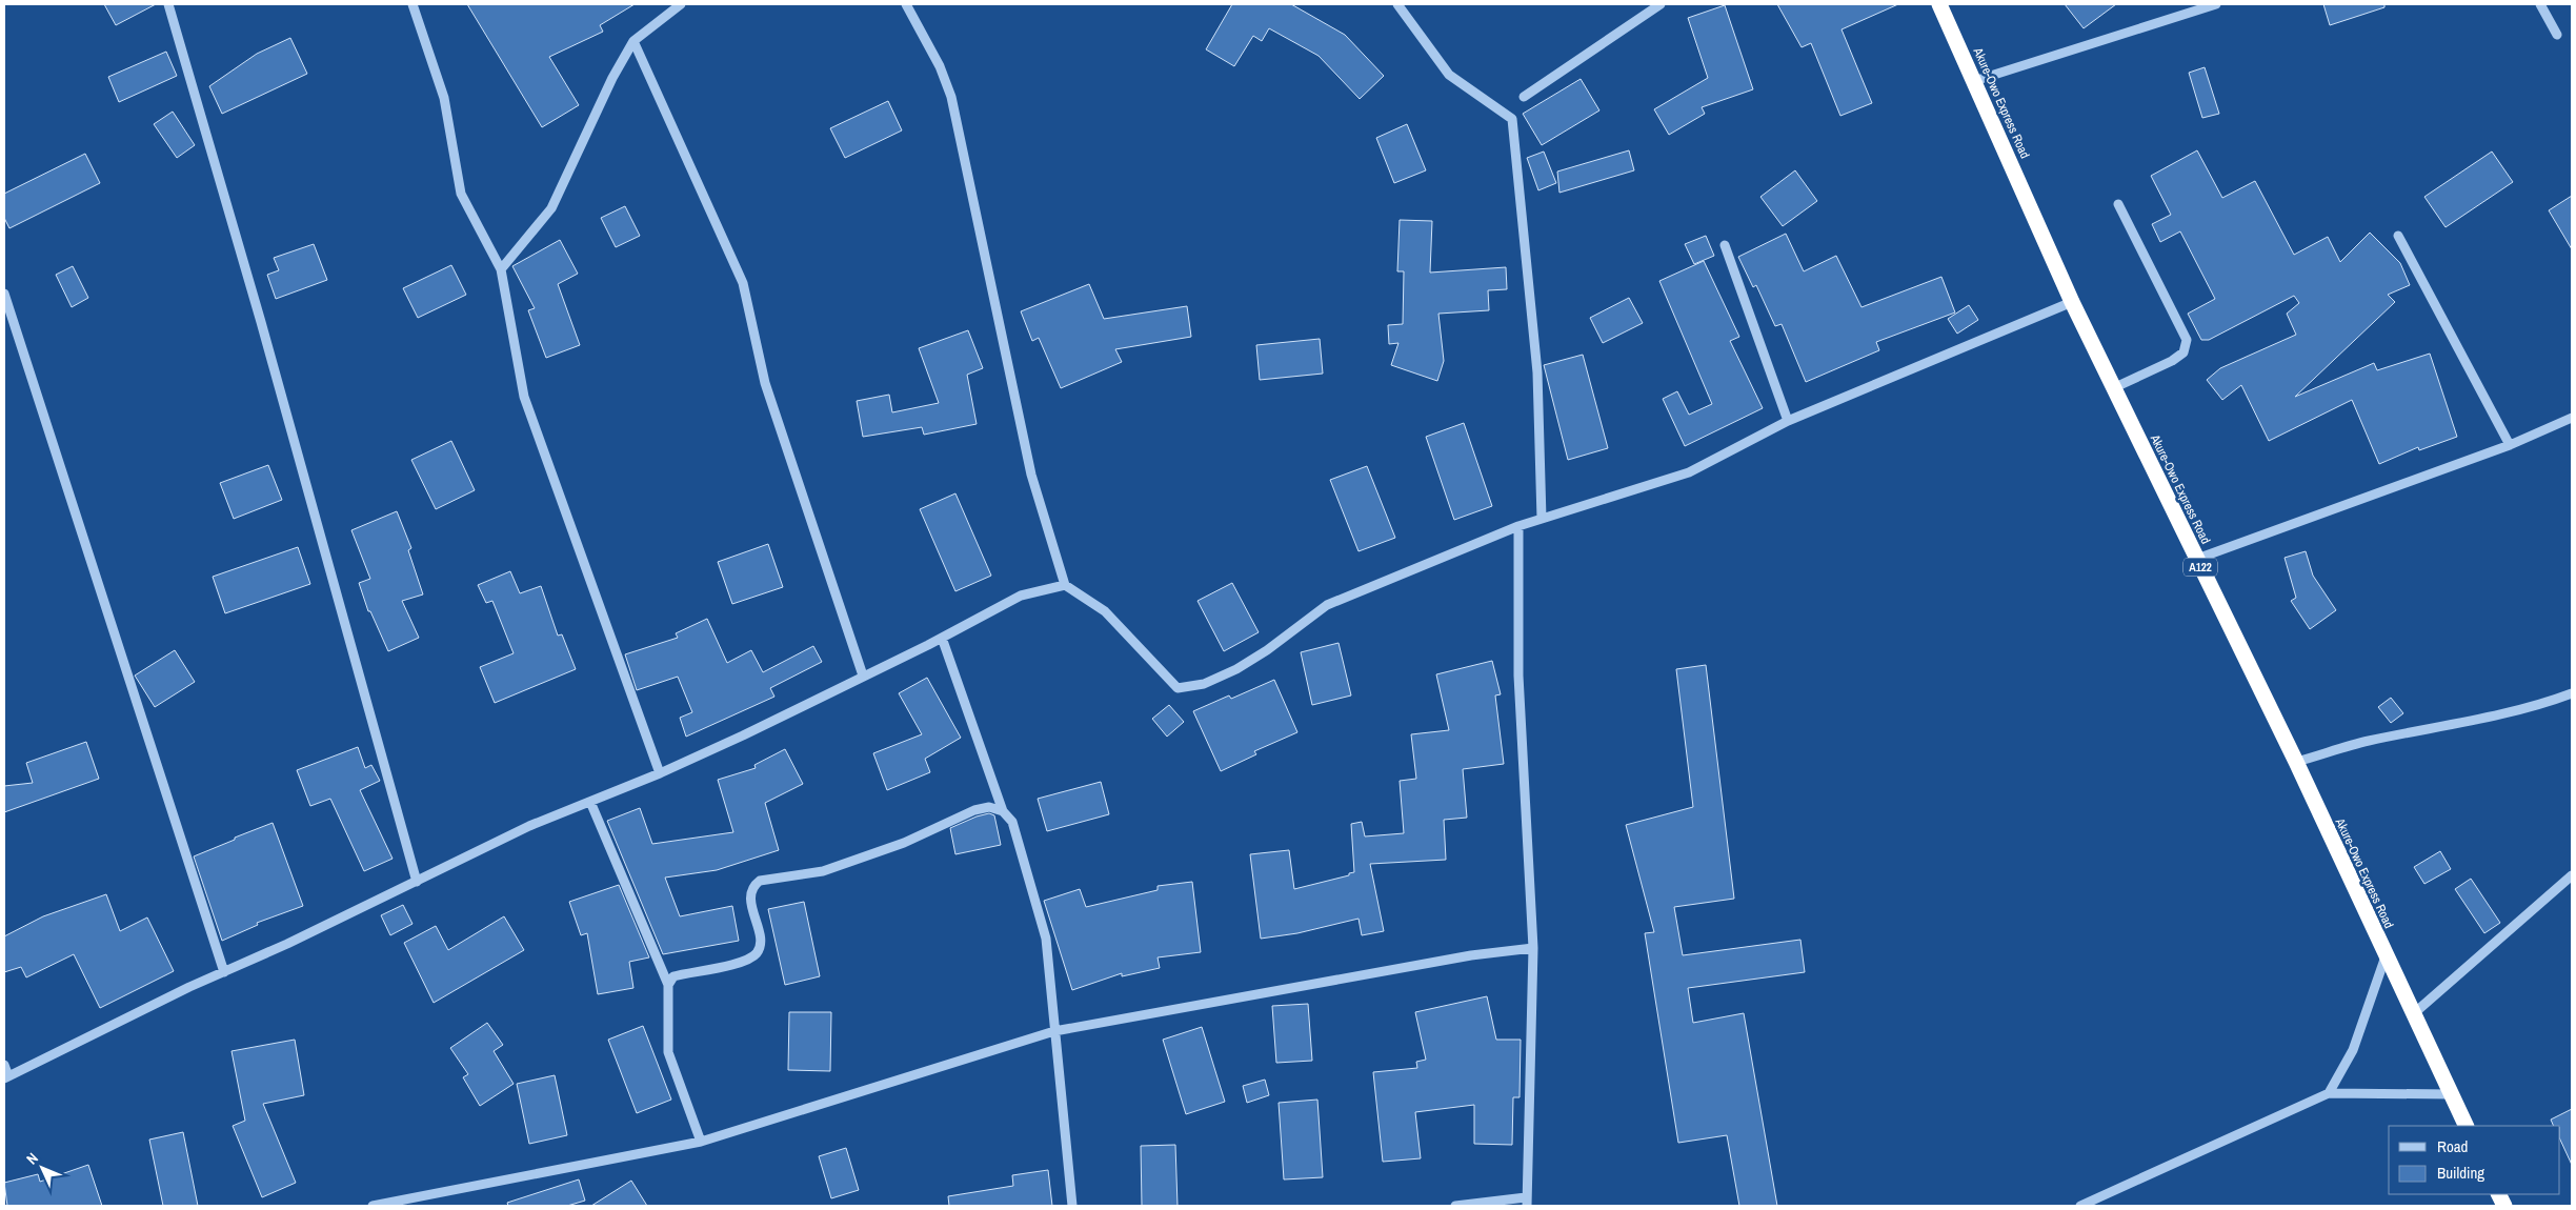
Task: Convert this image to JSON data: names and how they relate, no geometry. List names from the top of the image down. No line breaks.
{"streets":{"highway":["Akure-Owo Express Road","A122"]},"legend":["Road","Building"],"north":"top left"}
